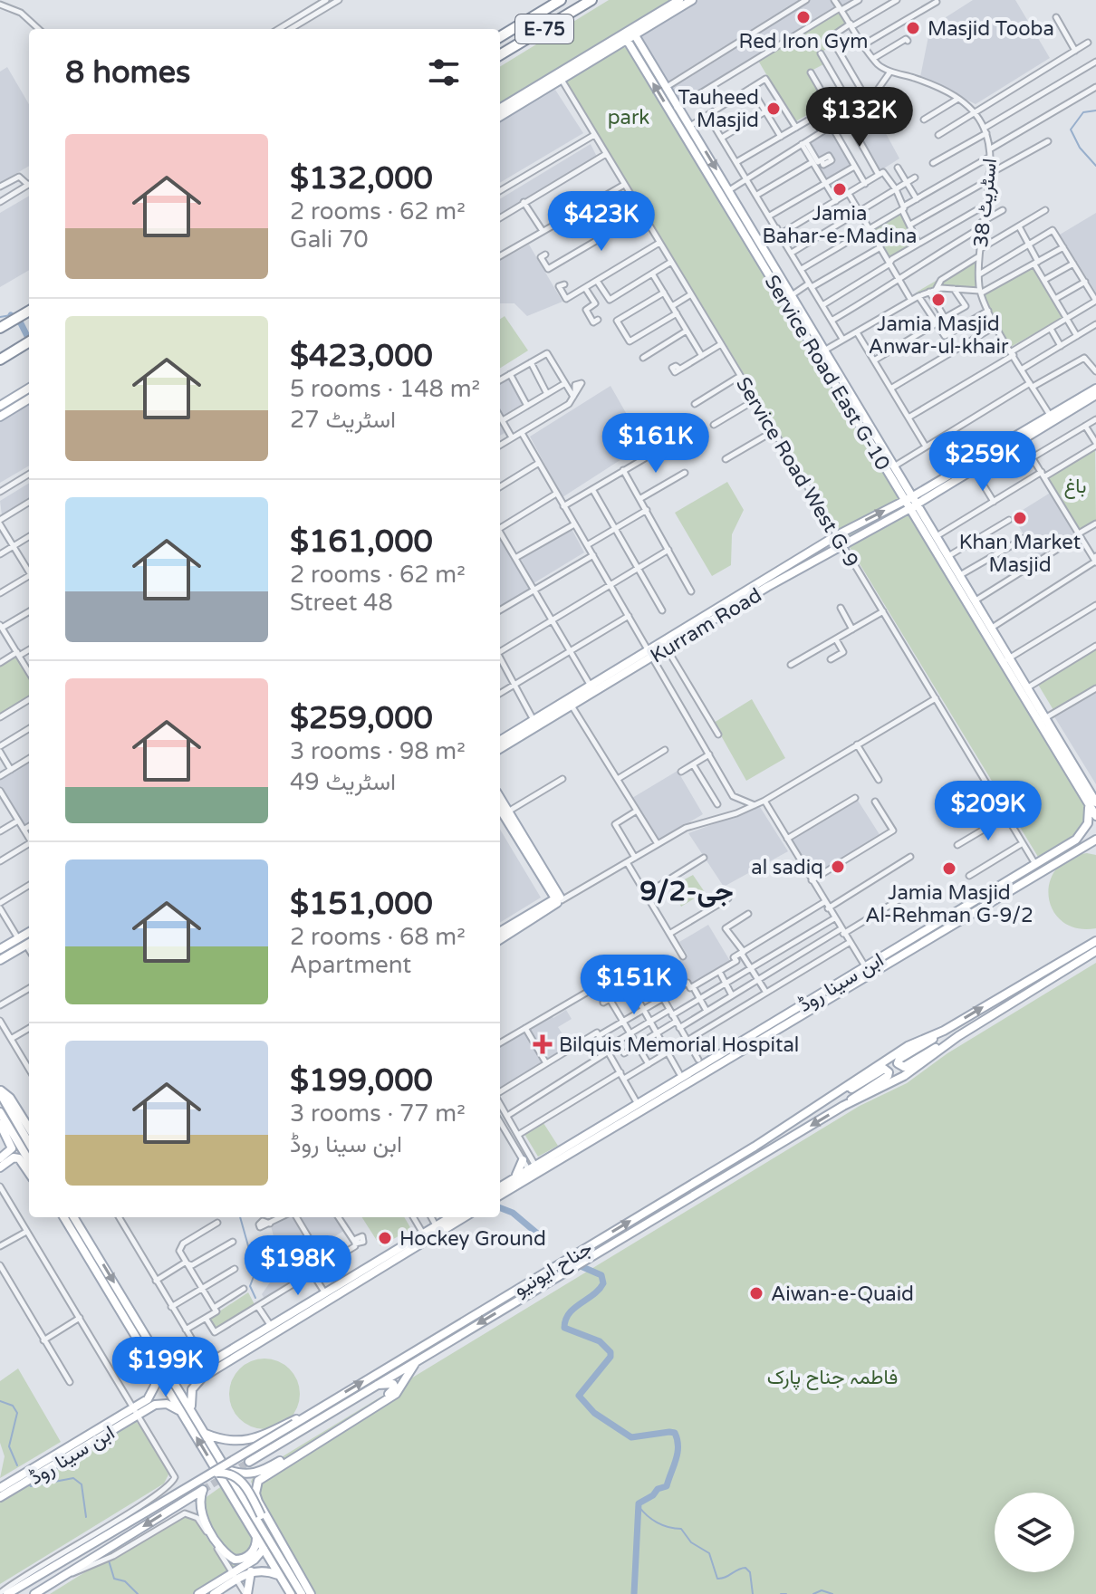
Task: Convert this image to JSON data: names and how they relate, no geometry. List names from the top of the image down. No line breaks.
{"streets":{"highway":["E-75"],"main road":["Service Road East G-10","Kurram Road","ابن سینا روڈ","جناح ایونیو"],"street":["اسٹریٹ 38","Service Road West G-9"]},"crossings":[["Service Road East G-10","Kurram Road"],["Service Road East G-10","ابن سینا روڈ"],["Service Road West G-9","Kurram Road"],["Service Road West G-9","ابن سینا روڈ"]],"districts":["جی-9/2"],"parks":["park","باغ","فاطمہ جناح پارک"],"places":{"other":["Red Iron Gym","Masjid Tooba","Tauheed Masjid","Jamia Bahar-e-Madina","Jamia Masjid Anwar-ul-khair","Khan Market Masjid","al sadiq","Jamia Masjid Al-Rehman G-9/2","Hockey Ground","Aiwan-e-Quaid"],"health":["Bilquis Memorial Hospital"]},"page":{"heading":"8 homes","price":["$132K","$423K","$161K","$259K","$209K","$151K","$198K","$199K"],"list":[{"name":"$132,000","note":"2 rooms · 62 m² · Gali 70"},{"name":"$423,000","note":"5 rooms · 148 m² · اسٹریٹ 27"},{"name":"$161,000","note":"2 rooms · 62 m² · Street 48"},{"name":"$259,000","note":"3 rooms · 98 m² · اسٹریٹ 49"},{"name":"$151,000","note":"2 rooms · 68 m² · Apartment"},{"name":"$199,000","note":"3 rooms · 77 m² · ابن سینا روڈ"}]}}
